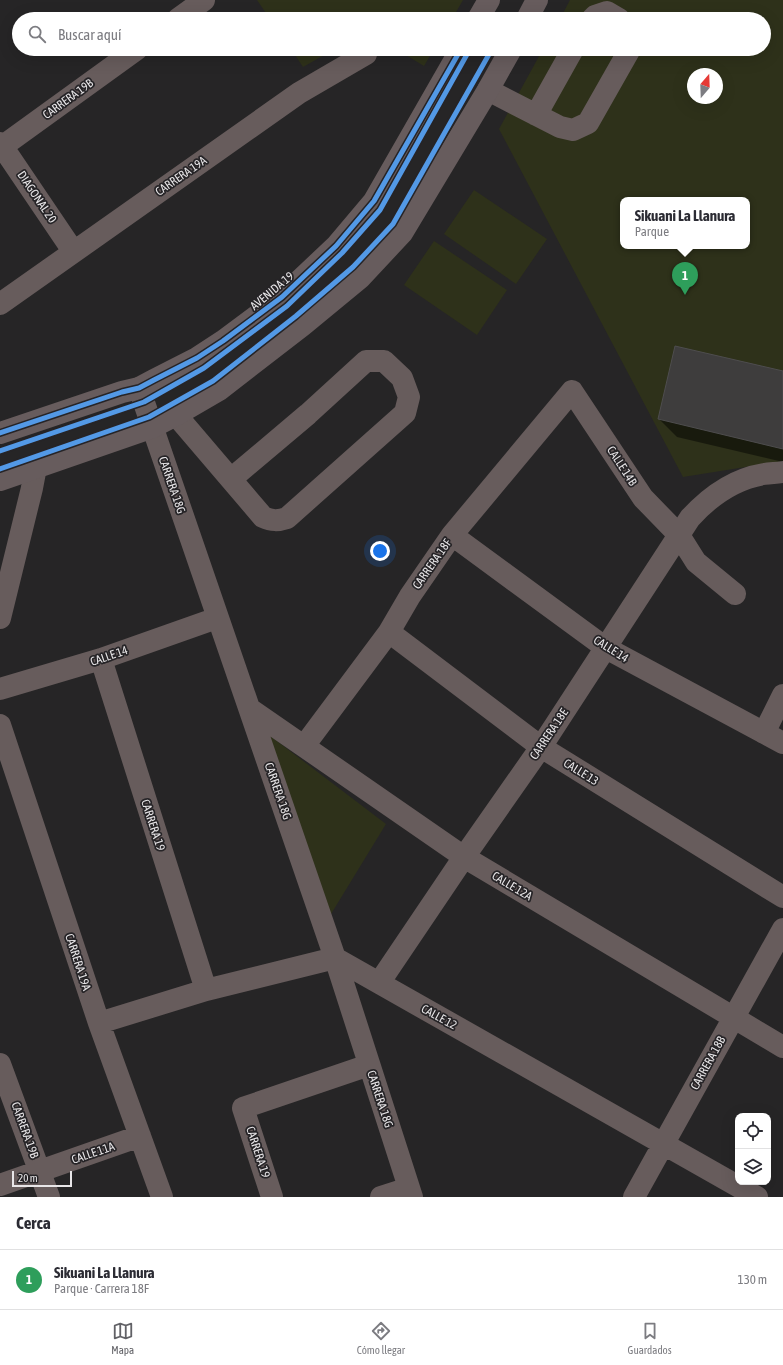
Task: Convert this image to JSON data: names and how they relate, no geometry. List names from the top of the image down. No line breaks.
{"streets":{"main road":["AVENIDA 19"],"street":["CARRERA 19B","CARRERA 19A","DIAGONAL 20","CALLE 14B","CARRERA 18G","CARRERA 18F","CALLE 14","CARRERA 18E","CALLE 13","CARRERA 19","CALLE 12A","CALLE 12","CARRERA 18B","CALLE 11A"]},"crossings":[["CARRERA 19B","DIAGONAL 20"],["CARRERA 19B","CALLE 11A"],["CARRERA 19A","DIAGONAL 20"],["CARRERA 19A","CALLE 11A"],["AVENIDA 19","CARRERA 18G"],["CALLE 14B","CARRERA 18F"],["CALLE 14B","CARRERA 18E"],["CARRERA 18G","CALLE 14"],["CARRERA 18G","CARRERA 19"],["CARRERA 18G","CALLE 12A"],["CARRERA 18G","CALLE 12"],["CARRERA 18F","CALLE 14"],["CARRERA 18F","CALLE 13"],["CARRERA 18F","CALLE 12A"],["CALLE 14","CARRERA 18E"],["CALLE 14","CARRERA 19"],["CARRERA 18E","CALLE 13"],["CARRERA 18E","CALLE 12A"],["CARRERA 18E","CALLE 12"],["CALLE 12A","CARRERA 18B"],["CALLE 12","CARRERA 18B"]],"scale_bar":"20 m","north":"top","page":{"search":"Buscar aquí","popup":["Sikuani La Llanura","Parque"],"pins":"1","scale":"20 m","heading":"Cerca","list":[{"mark":"1","name":"Sikuani La Llanura","note":"Parque · Carrera 18F","value":"130 m"}],"nav":["Mapa","Cómo llegar","Guardados"]}}
